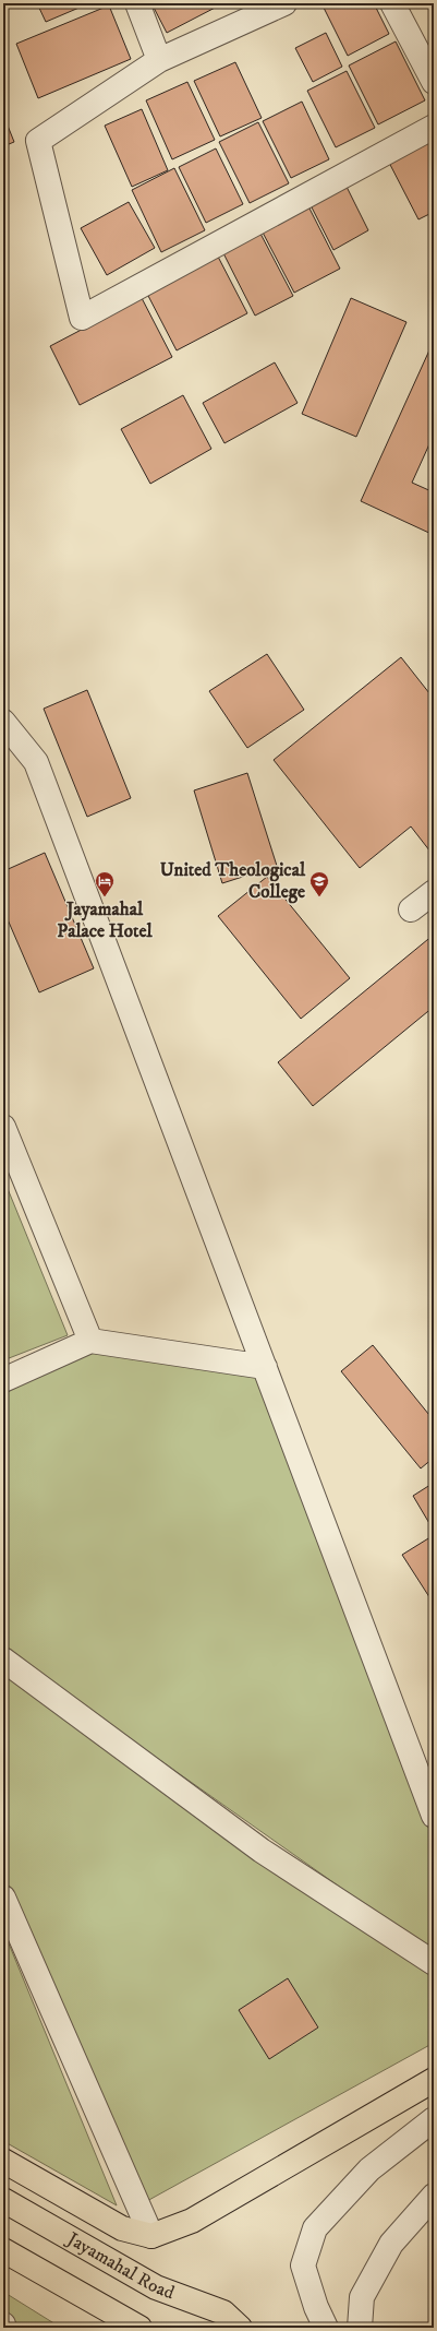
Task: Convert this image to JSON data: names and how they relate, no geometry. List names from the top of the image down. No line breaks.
{"streets":{"main road":["Jayamahal Road"]},"places":{"hotel":["Jayamahal Palace Hotel"],"school or university":["United Theological College"]}}
